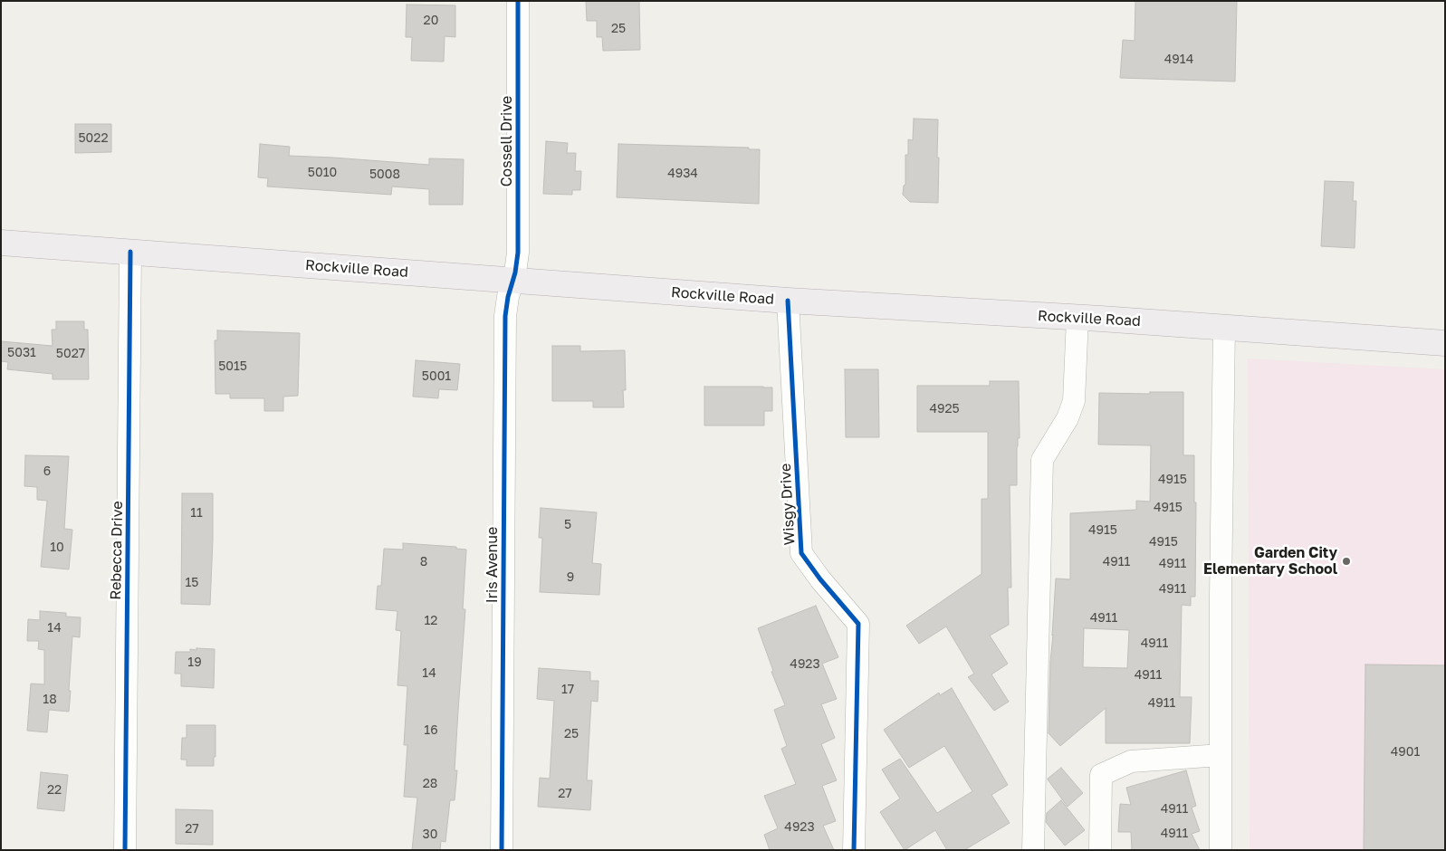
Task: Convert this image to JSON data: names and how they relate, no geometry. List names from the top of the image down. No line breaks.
{"streets":{"main road":["Rockville Road"],"street":["Cossell Drive","Wisgy Drive","Rebecca Drive","Iris Avenue"]},"crossings":[["Cossell Drive","Rockville Road"],["Cossell Drive","Iris Avenue"],["Rockville Road","Wisgy Drive"],["Rockville Road","Rebecca Drive"],["Rockville Road","Iris Avenue"]],"places":["Garden City Elementary School"],"house_numbers":["20","25","4914","5022","5010","4934","5008","5031","5027","5015","5001","4925","6","4915","4915","11","5","4915","4915","10","8","4911","4911","9","15","4911","4911","12","14","4911","19","4923","14","4911","17","18","4911","16","25","4901","28","22","27","4911","4923","27","4911","30"]}
